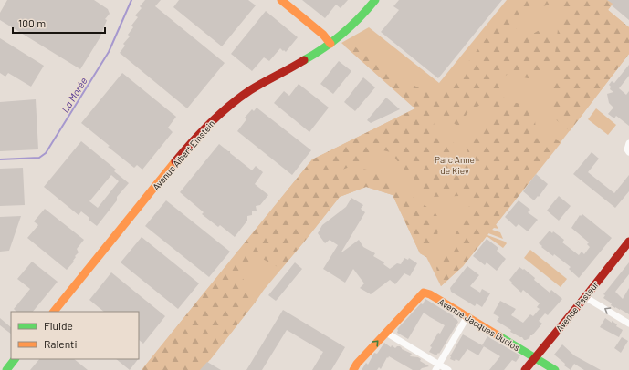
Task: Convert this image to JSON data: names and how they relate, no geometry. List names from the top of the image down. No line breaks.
{"streets":{"street":["Avenue Albert Einstein","Avenue Pasteur","Avenue Jacques Duclos"]},"crossings":[["Avenue Pasteur","Avenue Jacques Duclos"]],"water":["La Morée"],"parks":["Parc Anne de Kiev"],"legend":["Fluide","Ralenti"],"scale_bar":"100 m"}
